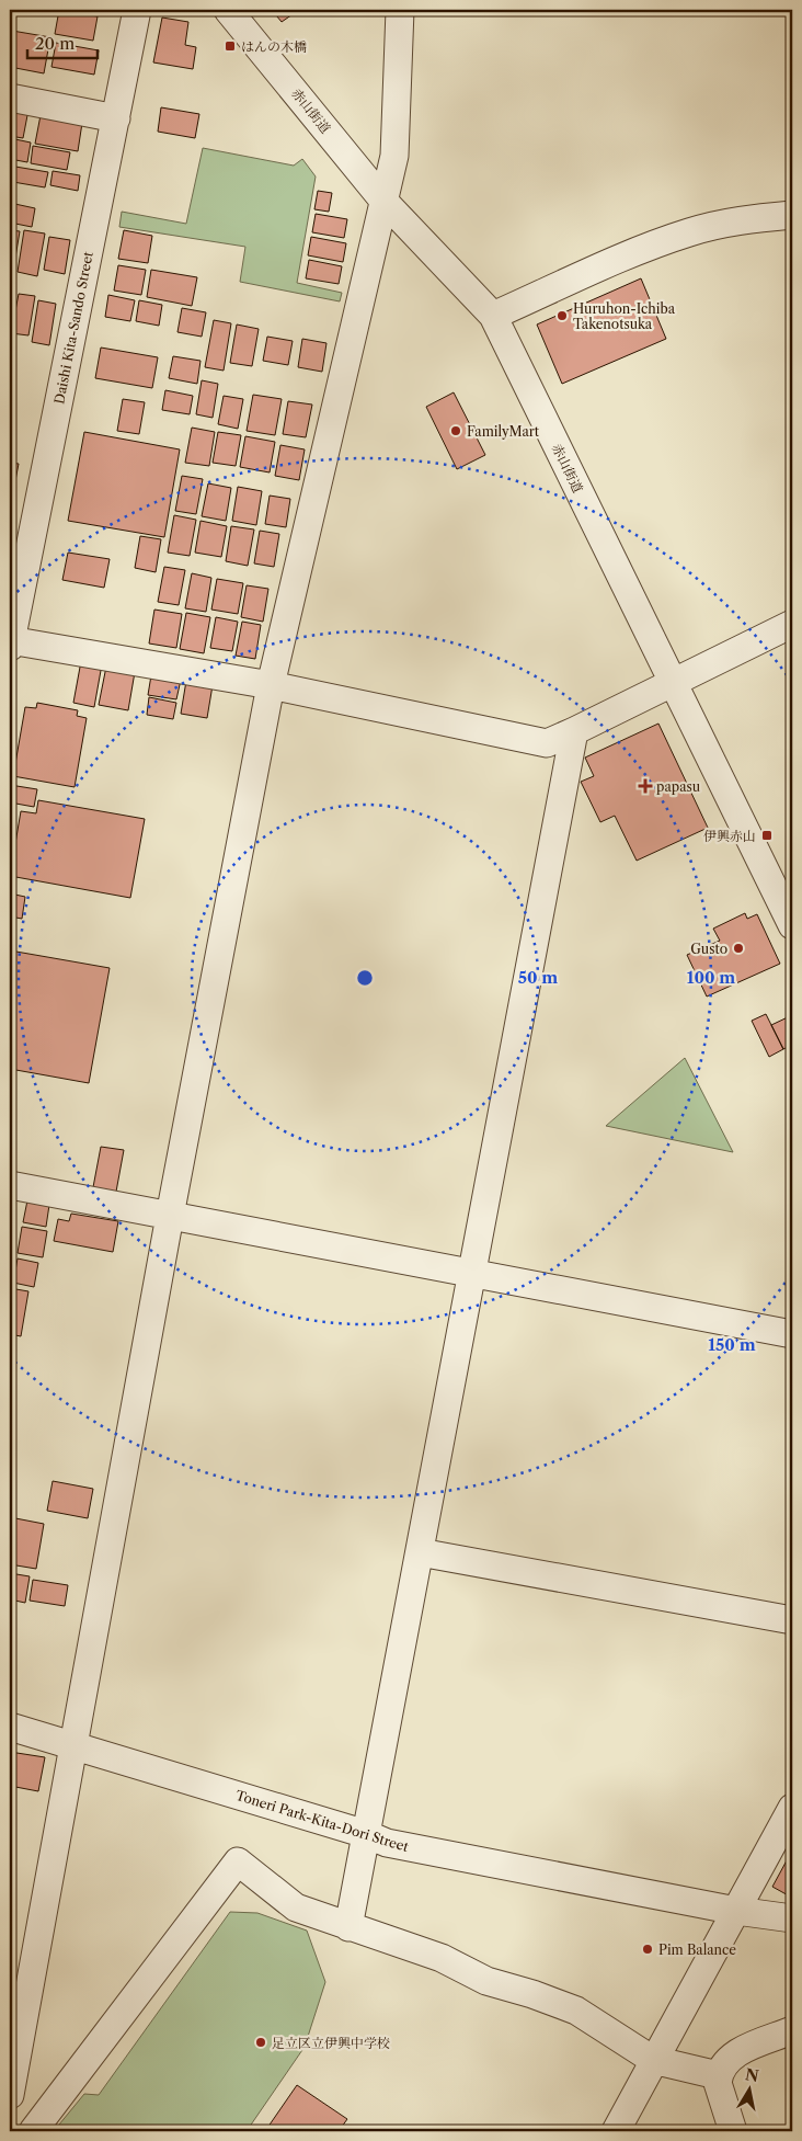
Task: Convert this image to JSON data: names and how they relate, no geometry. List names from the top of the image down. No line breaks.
{"streets":{"street":["赤山街道","Daishi Kita-Sando Street","Toneri Park-Kita-Dori Street"]},"places":{"transit":["はんの木橋","伊興赤山"],"other":["Huruhon-Ichiba Takenotsuka","FamilyMart","Gusto","Pim Balance","足立区立伊興中学校"],"health":["papasu"]},"scale_bar":"20 m","north":"top","rings":["50 m","100 m","150 m"]}
